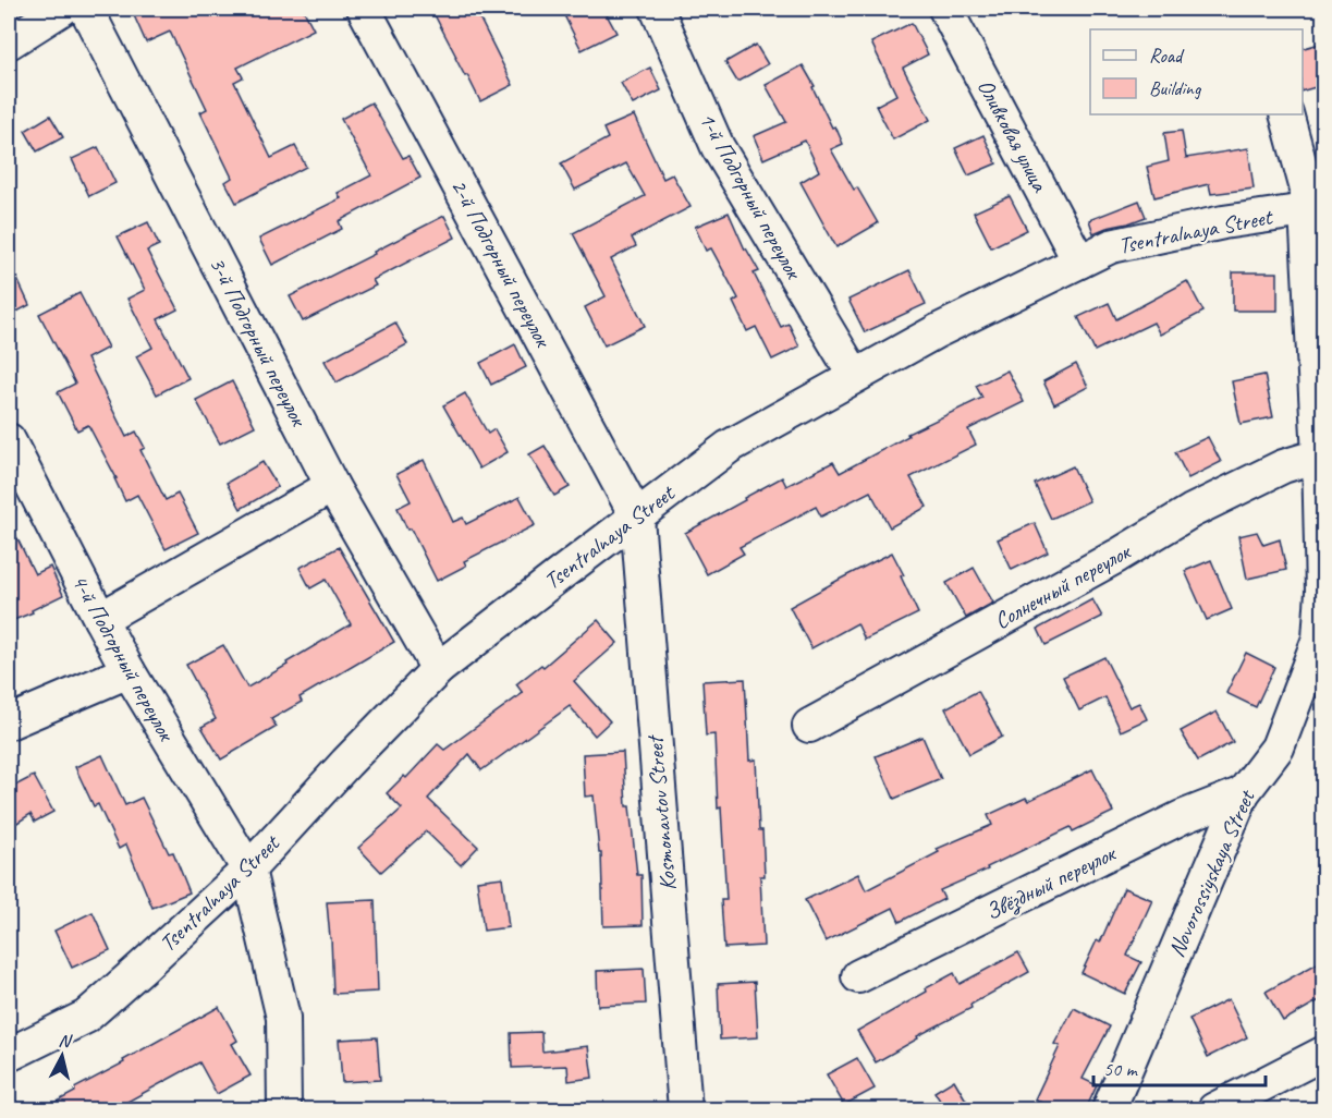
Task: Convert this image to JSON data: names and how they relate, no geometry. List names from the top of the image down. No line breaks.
{"streets":{"street":["Оливковая улица","1-й Подгорный переулок","Tsentralnaya Street","2-й Подгорный переулок","3-й Подгорный переулок","Солнечный переулок","4-й Подгорный переулок","Kosmonavtov Street","Novorossiyskaya Street","Звёздный переулок"]},"crossings":[["Оливковая улица","Tsentralnaya Street"],["1-й Подгорный переулок","Tsentralnaya Street"],["Tsentralnaya Street","2-й Подгорный переулок"],["Tsentralnaya Street","3-й Подгорный переулок"],["Tsentralnaya Street","4-й Подгорный переулок"],["Tsentralnaya Street","Kosmonavtov Street"],["Tsentralnaya Street","Novorossiyskaya Street"],["2-й Подгорный переулок","Kosmonavtov Street"],["Солнечный переулок","Novorossiyskaya Street"],["Novorossiyskaya Street","Звёздный переулок"]],"legend":["Road","Building"],"scale_bar":"50 m","north":"top"}
